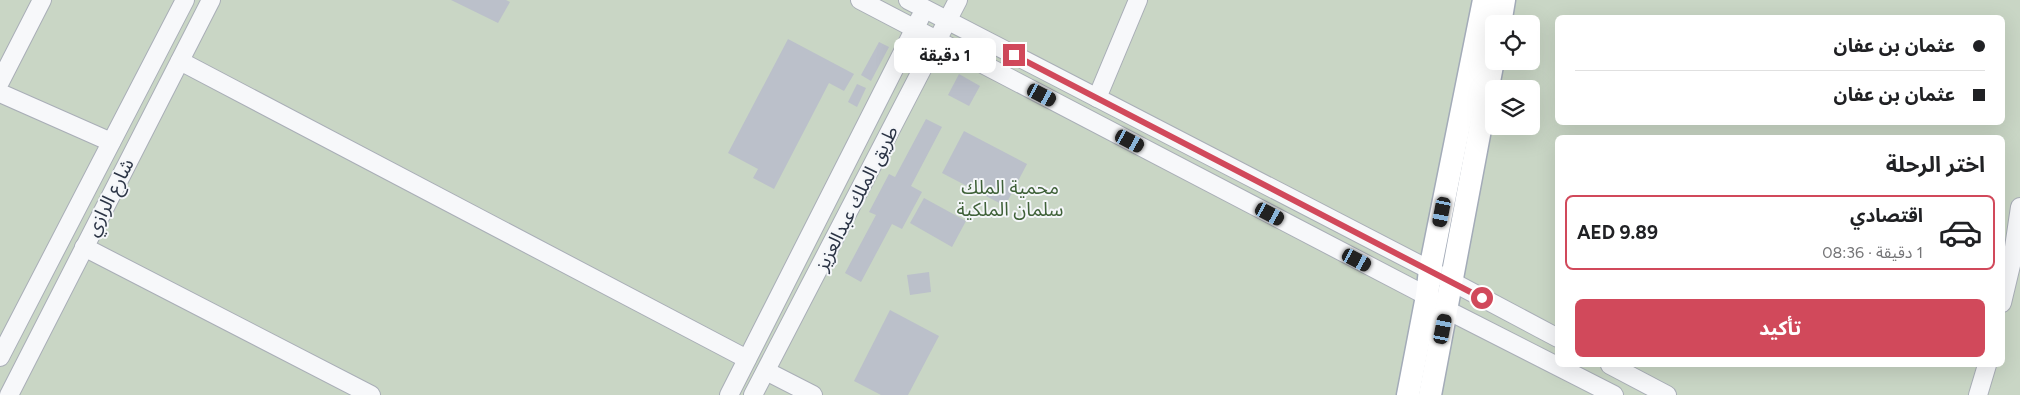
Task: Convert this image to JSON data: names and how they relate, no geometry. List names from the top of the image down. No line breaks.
{"streets":{"street":["شارع الرازي","طريق الملك عبدالعزيز"]},"parks":["محمية الملك سلمان الملكية"],"page":{"banner":["عثمان بن عفان","عثمان بن عفان"],"bubble":"1 دقيقة","heading":"اختر الرحلة","list":[{"name":"اقتصادي","note":"1 دقيقة · 08:36","value":"AED 9.89"}],"buttons":"تأكيد"}}
